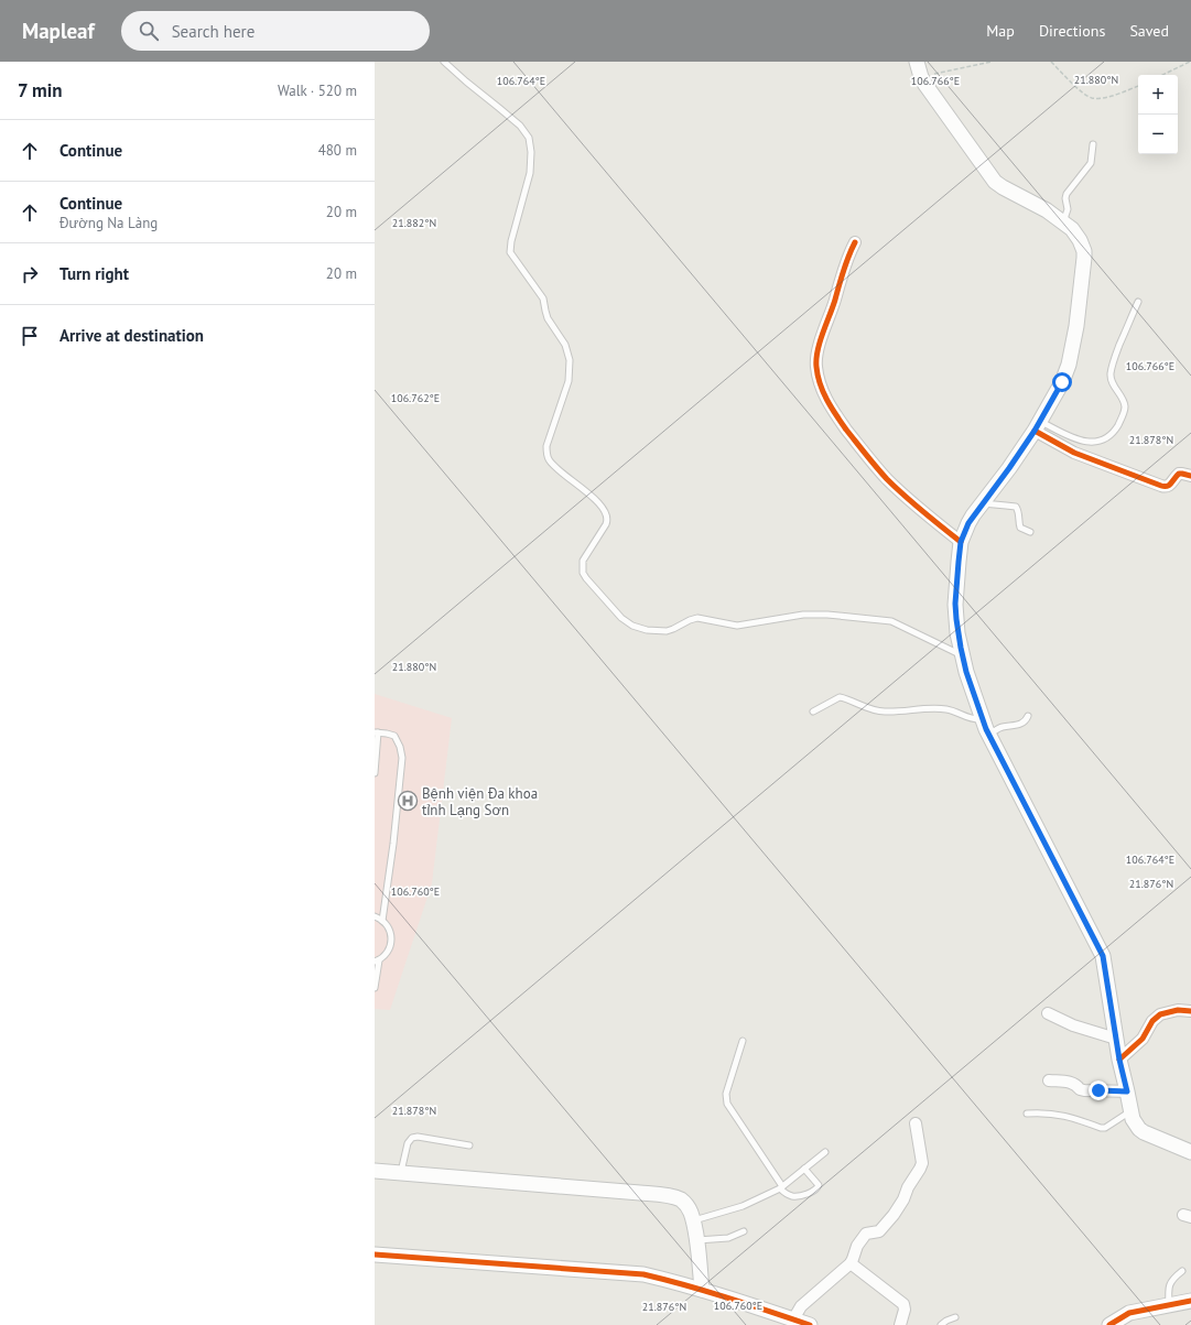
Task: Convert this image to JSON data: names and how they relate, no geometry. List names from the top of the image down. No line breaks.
{"places":{"hospital":["Bệnh viện Đa khoa tỉnh Lạng Sơn"]},"page":{"header":"Mapleaf","search":"Search here","nav":["Map","Directions","Saved"],"heading":["7 min","Walk · 520 m"],"map_buttons":["+","−"],"list":[["Continue","480 m"],["Continue","Đường Na Làng","20 m"],["Turn right","20 m"],"Arrive at destination"]},"coordinates":["21.880°N","106.766°E","106.764°E","21.882°N","106.762°E","21.878°N","21.876°N","106.760°E"]}
